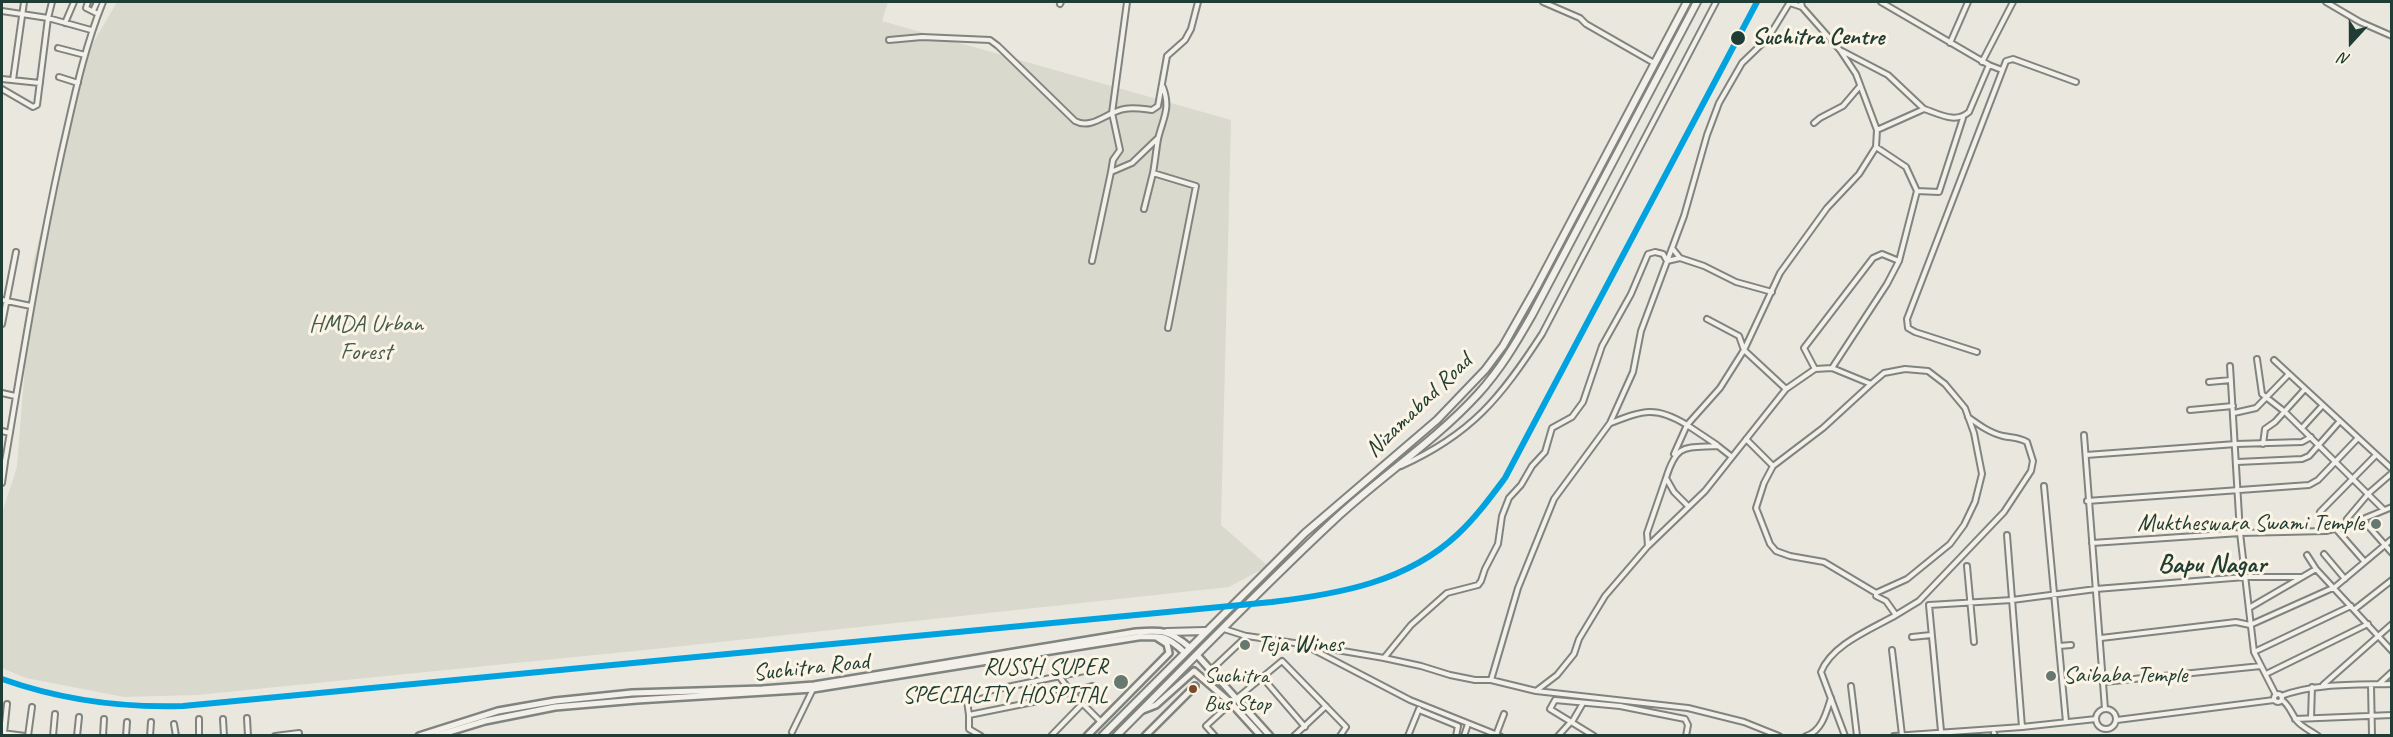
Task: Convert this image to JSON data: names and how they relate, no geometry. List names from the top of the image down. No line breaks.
{"streets":{"highway":["Nizamabad Road"],"main road":["Suchitra Road"]},"districts":["Bapu Nagar"],"parks":["HMDA Urban Forest"],"places":["Suchitra Centre","Muktheswara Swami Temple","Teja Wines","Saibaba Temple","RUSSH SUPER SPECIALITY HOSPITAL","Suchitra Bus Stop"],"north":"bottom"}
